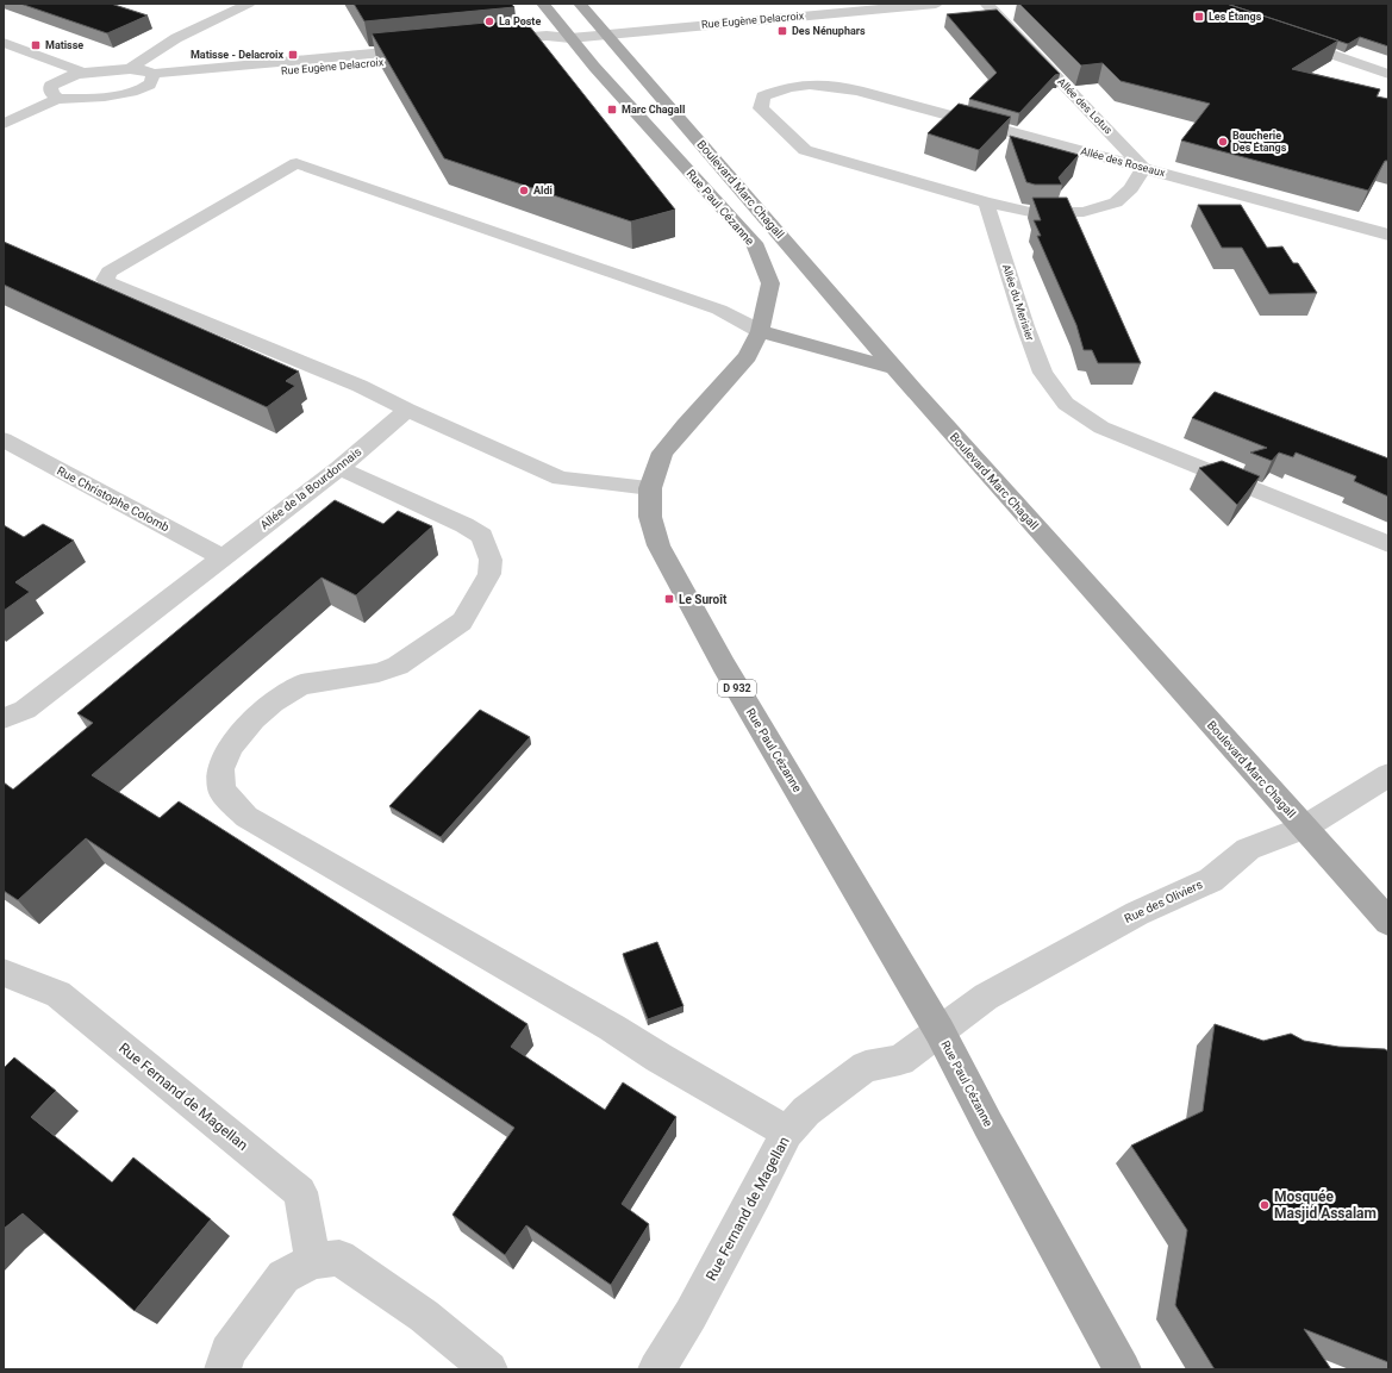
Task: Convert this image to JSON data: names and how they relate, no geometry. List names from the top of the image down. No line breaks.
{"streets":{"main road":["Boulevard Marc Chagall","Rue Paul Cézanne","D 932"],"street":["Rue Eugène Delacroix","Allée des Lotus","Allée des Roseaux","Allée du Merisier","Allée de la Bourdonnais","Rue Christophe Colomb","Rue des Oliviers","Rue Fernand de Magellan"]},"crossings":[["Rue Eugène Delacroix","Boulevard Marc Chagall"],["Rue Eugène Delacroix","Rue Paul Cézanne"],["Rue Eugène Delacroix","D 932"],["Allée des Lotus","Allée des Roseaux"],["Allée des Roseaux","Allée du Merisier"],["Boulevard Marc Chagall","Rue des Oliviers"],["Rue Paul Cézanne","D 932"],["Rue Paul Cézanne","Rue des Oliviers"],["Rue Paul Cézanne","Rue Fernand de Magellan"],["Allée de la Bourdonnais","Rue Christophe Colomb"],["Rue des Oliviers","Rue Fernand de Magellan"]],"places":{"transit":["Les Étangs","Des Nénuphars","Matisse","Matisse - Delacroix","Marc Chagall","Le Suroît"],"other":["La Poste","Boucherie Des Étangs","Aldi","Mosquée Masjid Assalam"]}}
